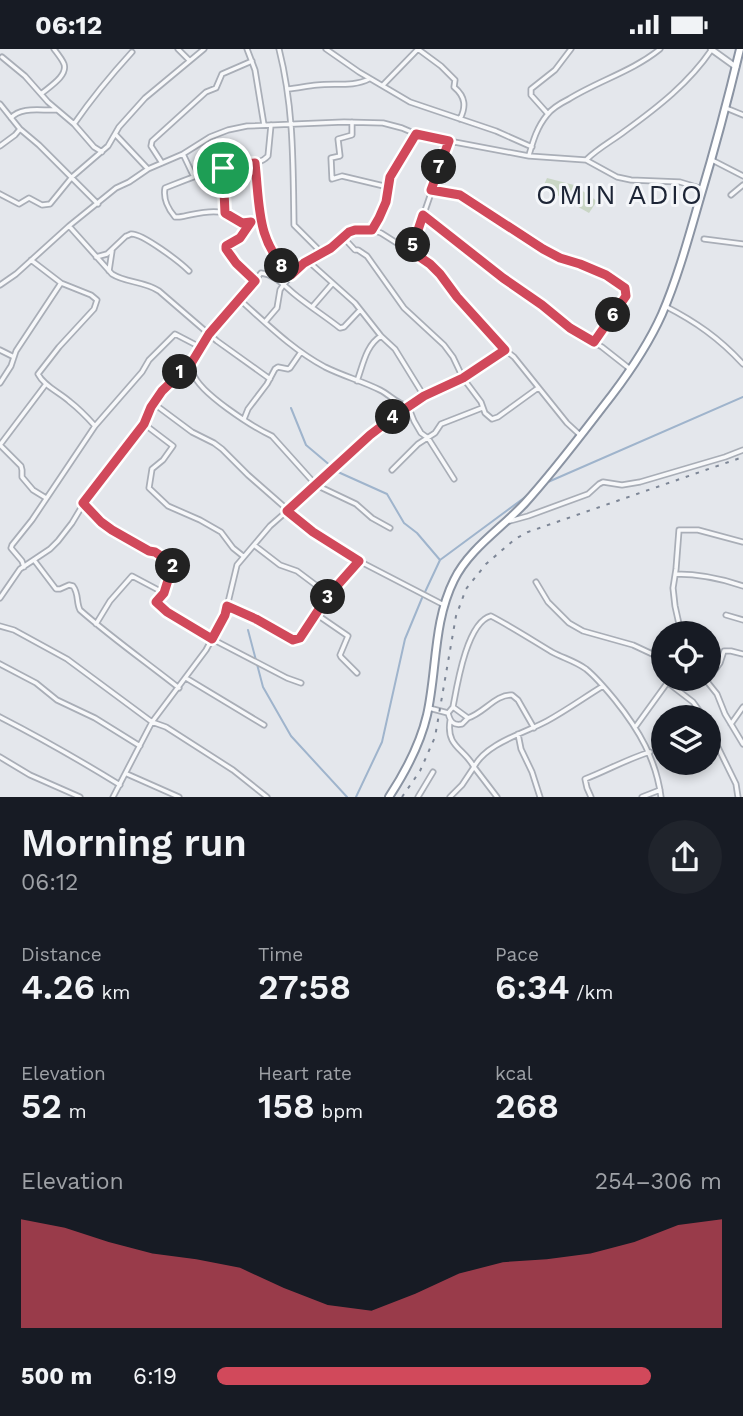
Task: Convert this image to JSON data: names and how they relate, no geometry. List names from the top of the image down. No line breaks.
{"districts":["OMIN ADIO"],"page":{"status":"06:12","pins":["7","5","8","6","1","4","2","3"],"heading":["Morning run","06:12"],"stats":[["Distance","4.26 km"],["Time","27:58"],["Pace","6:34 /km"],["Elevation","52 m"],["Heart rate","158 bpm"],["kcal","268"]],"chart":["Elevation","254–306 m"],"list":[{"name":"500 m","note":"6:19"}]}}
